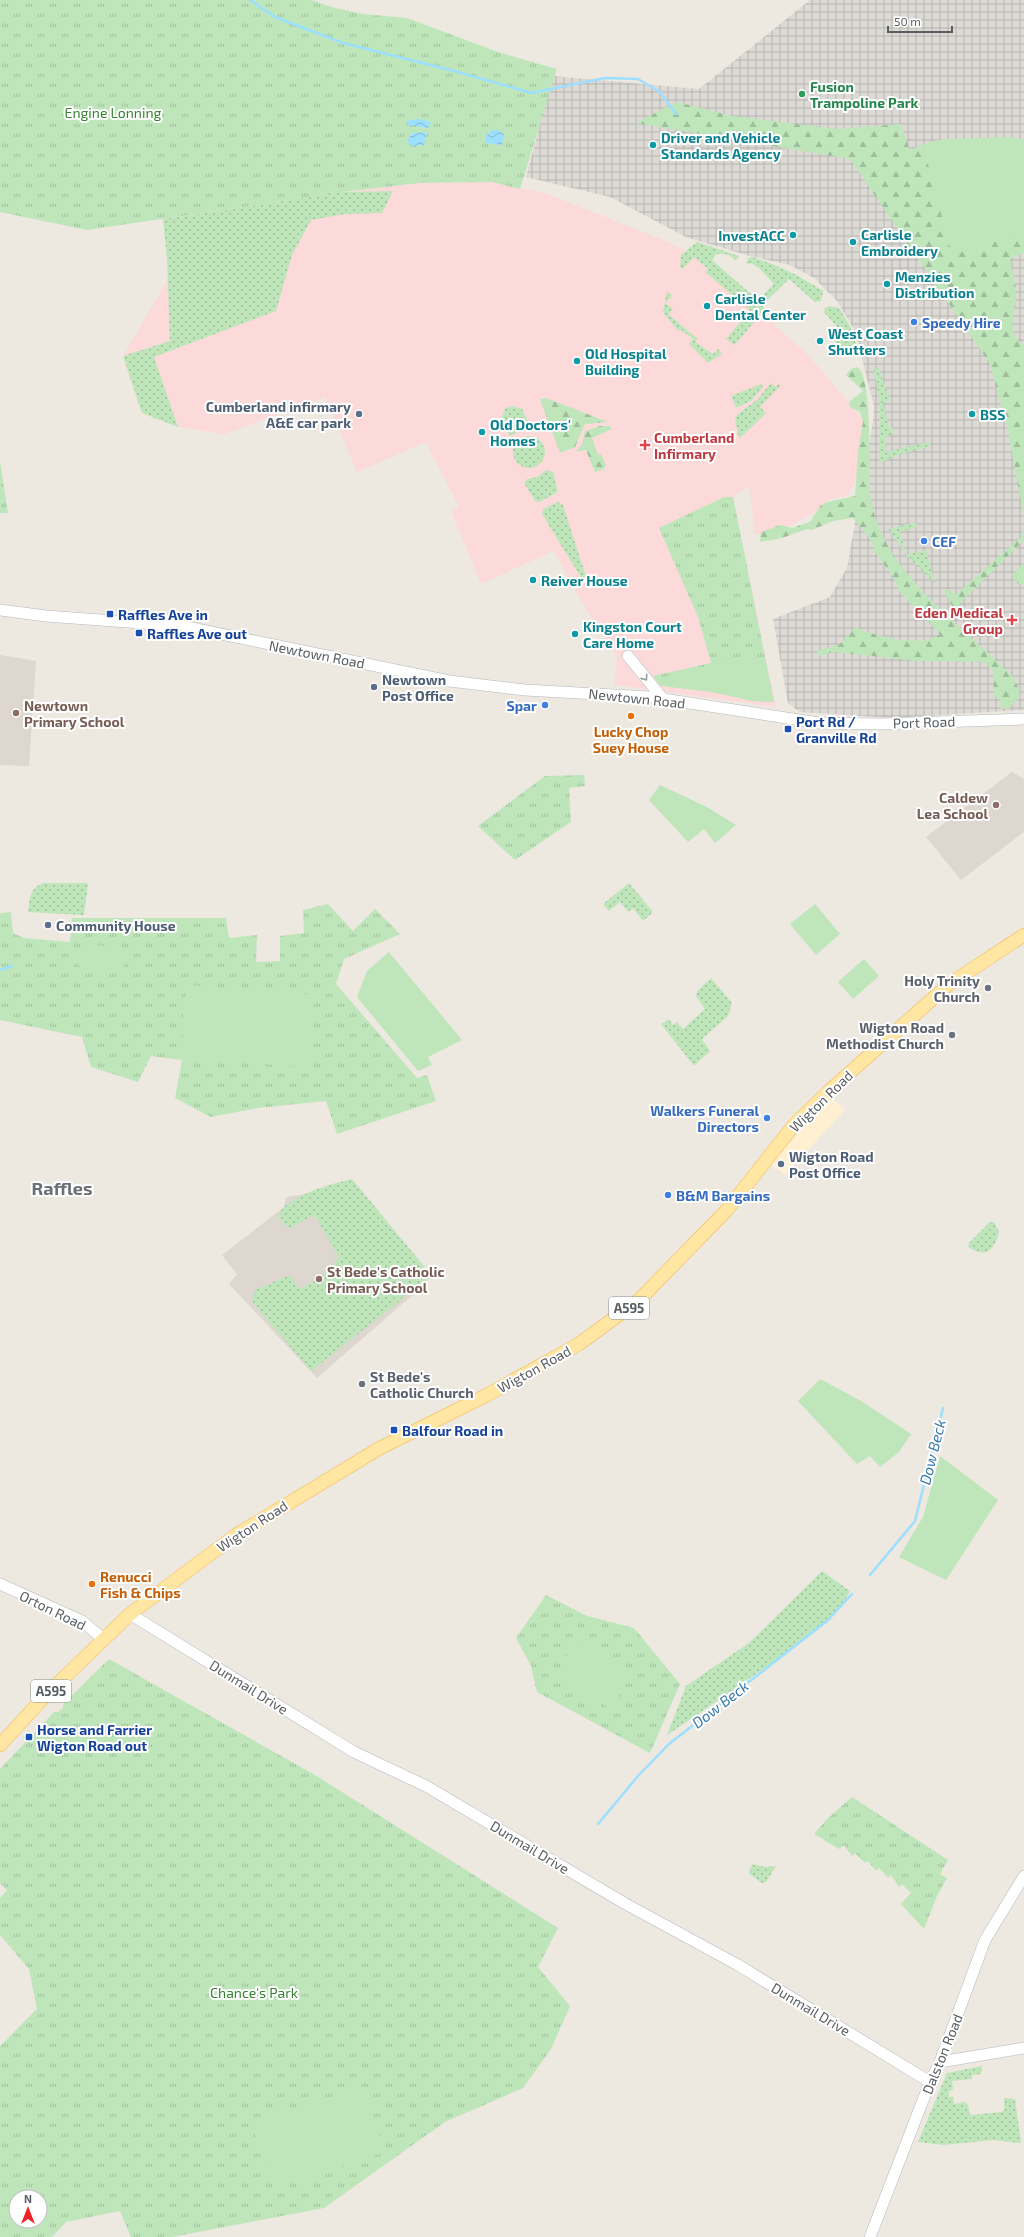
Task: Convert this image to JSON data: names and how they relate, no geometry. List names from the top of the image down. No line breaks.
{"streets":{"main road":["Newtown Road","Port Road","Wigton Road","A595","Orton Road","Dunmail Drive","Dalston Road"]},"crossings":[["Newtown Road","Port Road"],["Wigton Road","Orton Road"],["Wigton Road","Dunmail Drive"],["Dunmail Drive","Dalston Road"]],"districts":["Raffles"],"water":["Dow Beck"],"parks":["Engine Lonning","Chance's Park"],"places":{"other":["Fusion Trampoline Park","Driver and Vehicle Standards Agency","InvestACC","Carlisle Embroidery","Menzies Distribution","Carlisle Dental Center","Speedy Hire","West Coast Shutters","Old Hospital Building","Cumberland infirmary A&E car park","BSS","Old Doctors' Homes","CEF","Reiver House","Kingston Court Care Home","Newtown Post Office","Spar","Newtown Primary School","Lucky Chop Suey House","Caldew Lea School","Community House","Holy Trinity Church","Wigton Road Methodist Church","Walkers Funeral Directors","Wigton Road Post Office","B&M Bargains","St Bede's Catholic Primary School","St Bede's Catholic Church","Renucci Fish & Chips"],"health":["Cumberland Infirmary","Eden Medical Group"],"transit":["Raffles Ave in","Raffles Ave out","Port Rd / Granville Rd","Balfour Road in","Horse and Farrier Wigton Road out"]},"scale_bar":"50 m","north":"top"}
